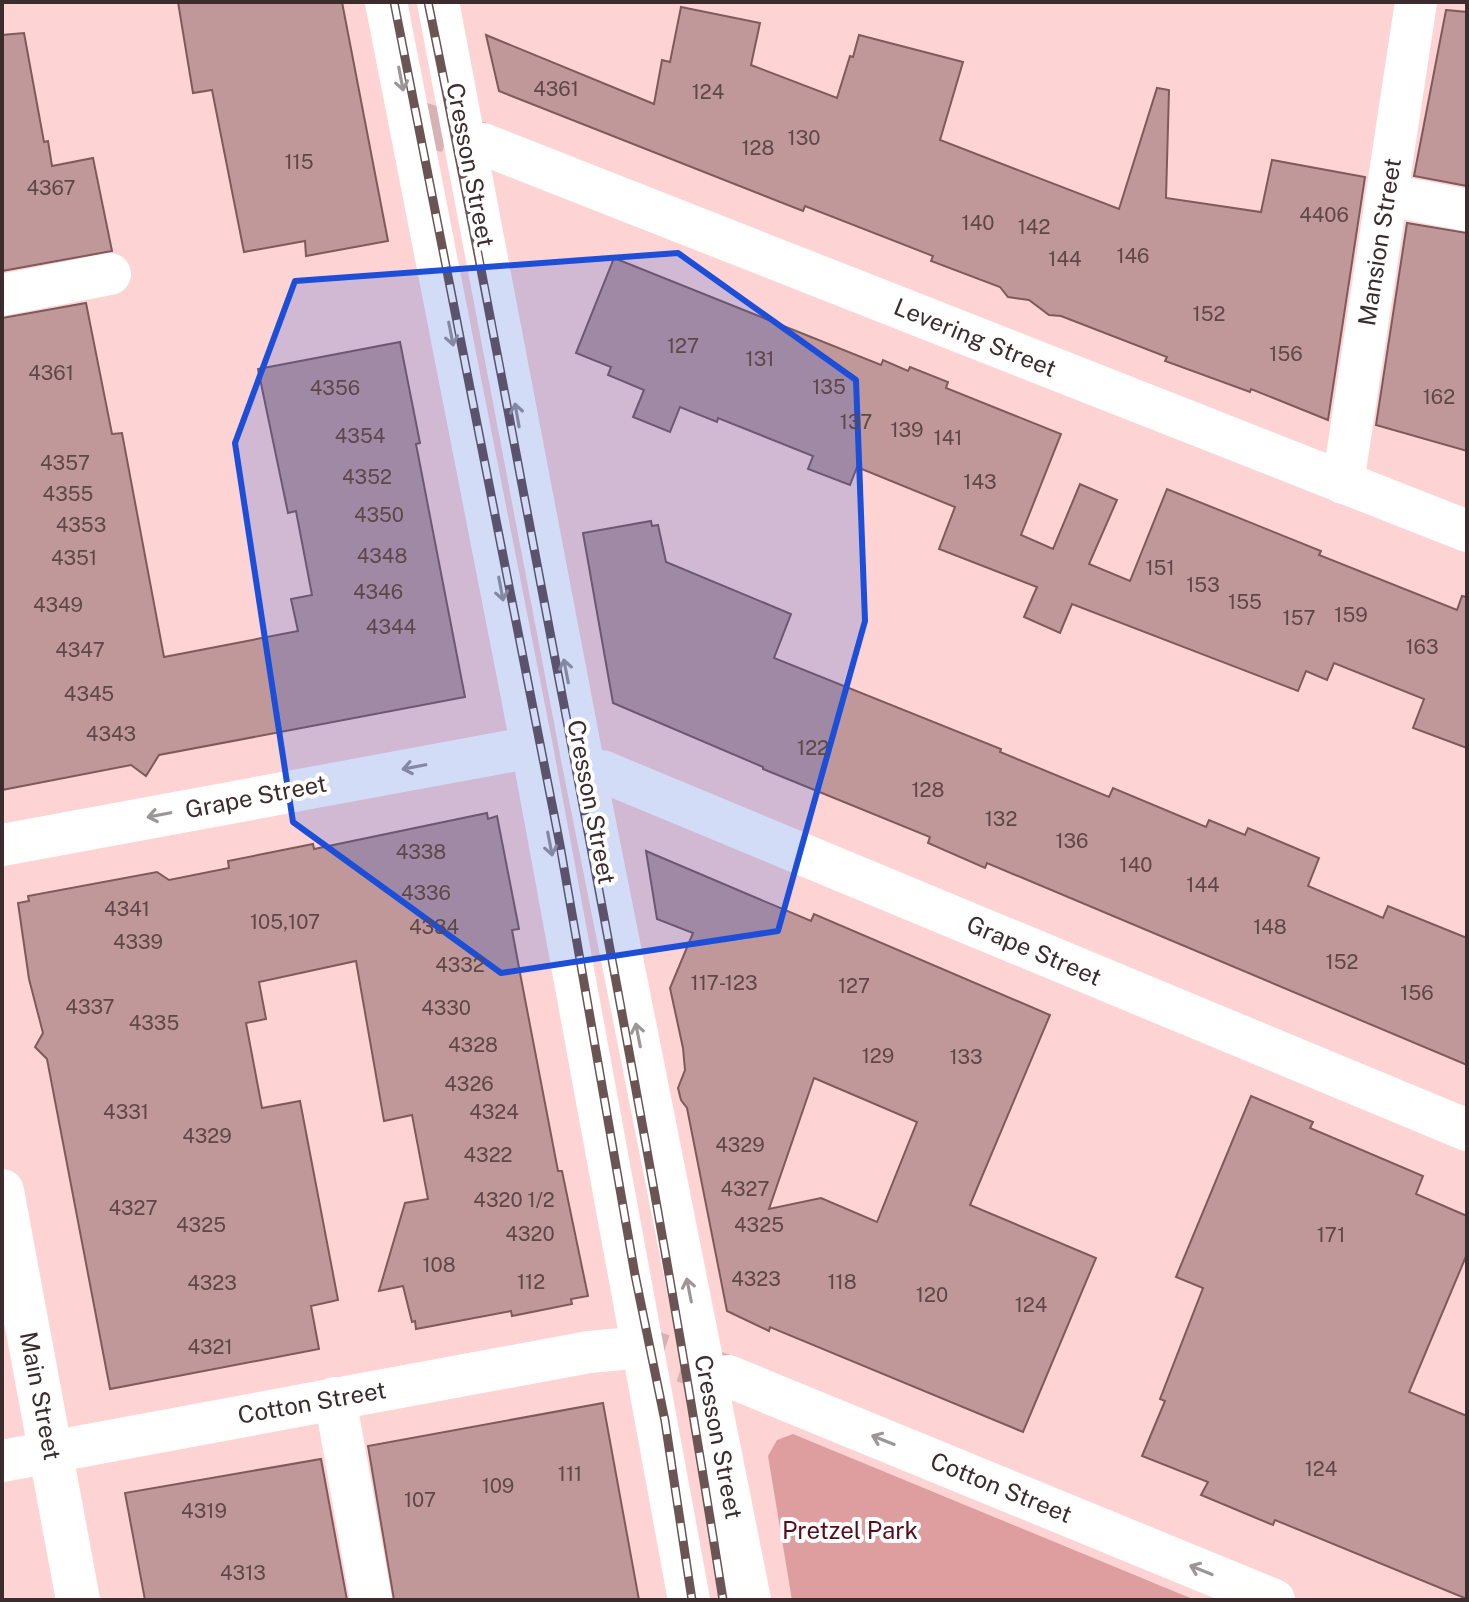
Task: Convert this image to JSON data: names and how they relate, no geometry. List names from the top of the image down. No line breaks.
{"streets":{"street":["Cresson Street","Mansion Street","Levering Street","Grape Street","Main Street","Cotton Street"]},"crossings":[["Mansion Street","Levering Street"],["Main Street","Cotton Street"]],"one_way":["Grape Street","Cotton Street"],"parks":["Pretzel Park"],"house_numbers":["4361","124","130","128","115","4367","4406","140","142","146","144","152","127","156","131","4361","135","4356","162","137","139","4354","141","4357","4352","143","4355","4350","4353","4348","4351","151","153","4346","155","4349","159","157","4344","163","4347","4345","4343","122","128","132","136","4338","140","144","4336","4341","105,107","4334","148","4339","152","4332","117-123","127","156","4337","4330","4335","4328","129","133","4326","4331","4324","4329","4329","4322","4327","4320 1/2","4327","4325","4325","4320","171","108","4323","112","118","4323","120","124","4321","124","111","109","107","4319","4313"]}
